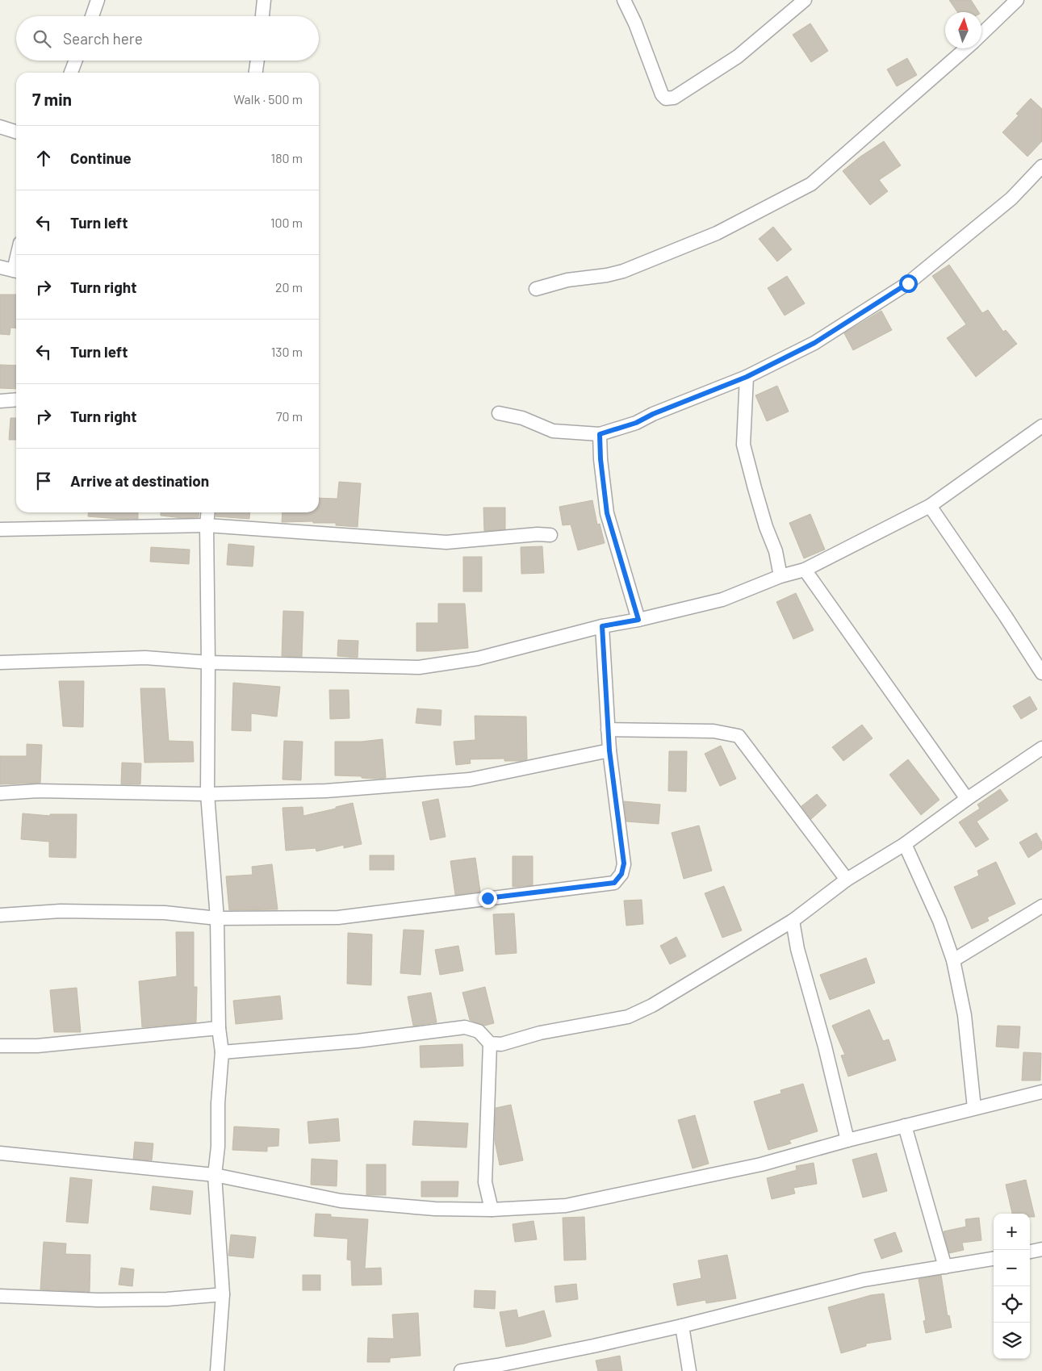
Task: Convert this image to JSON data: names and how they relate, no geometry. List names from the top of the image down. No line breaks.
{"north":"top","page":{"search":"Search here","heading":["7 min","Walk · 500 m"],"list":[["Continue","180 m"],["Turn left","100 m"],["Turn right","20 m"],["Turn left","130 m"],["Turn right","70 m"],"Arrive at destination"],"map_buttons":["+","−"]}}
